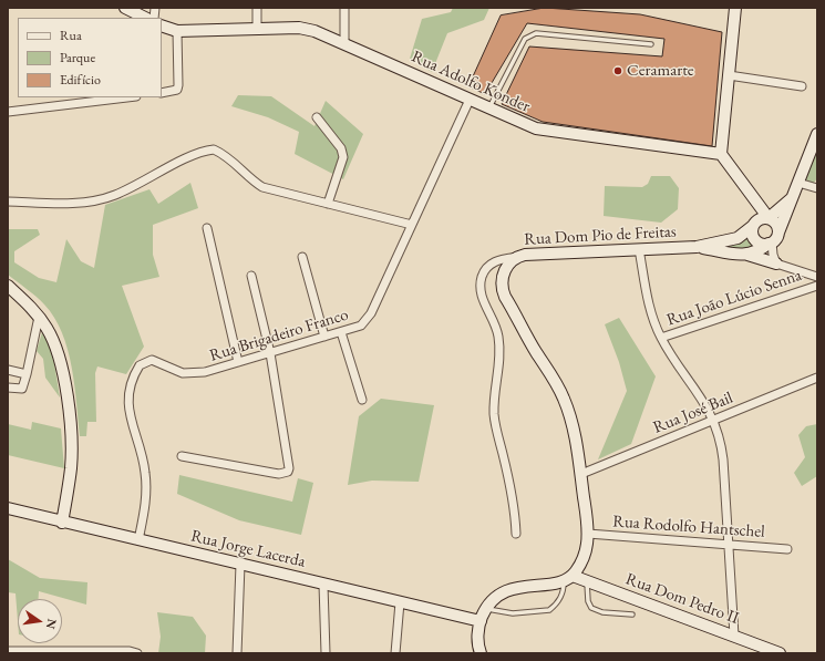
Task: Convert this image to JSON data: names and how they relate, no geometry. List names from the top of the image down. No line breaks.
{"streets":{"main road":["Rua Adolfo Konder","Rua Dom Pio de Freitas","Rua Jorge Lacerda","Rua Dom Pedro II"],"street":["Rua João Lúcio Senna","Rua Brigadeiro Franco","Rua José Bail","Rua Rodolfo Hantschel"]},"crossings":[["Rua Adolfo Konder","Rua Brigadeiro Franco"],["Rua Dom Pio de Freitas","Rua José Bail"],["Rua Dom Pio de Freitas","Rua Rodolfo Hantschel"],["Rua Dom Pio de Freitas","Rua Dom Pedro II"],["Rua Brigadeiro Franco","Rua Jorge Lacerda"]],"places":["Ceramarte"],"legend":["Rua","Parque","Edifício"],"north":"right"}
